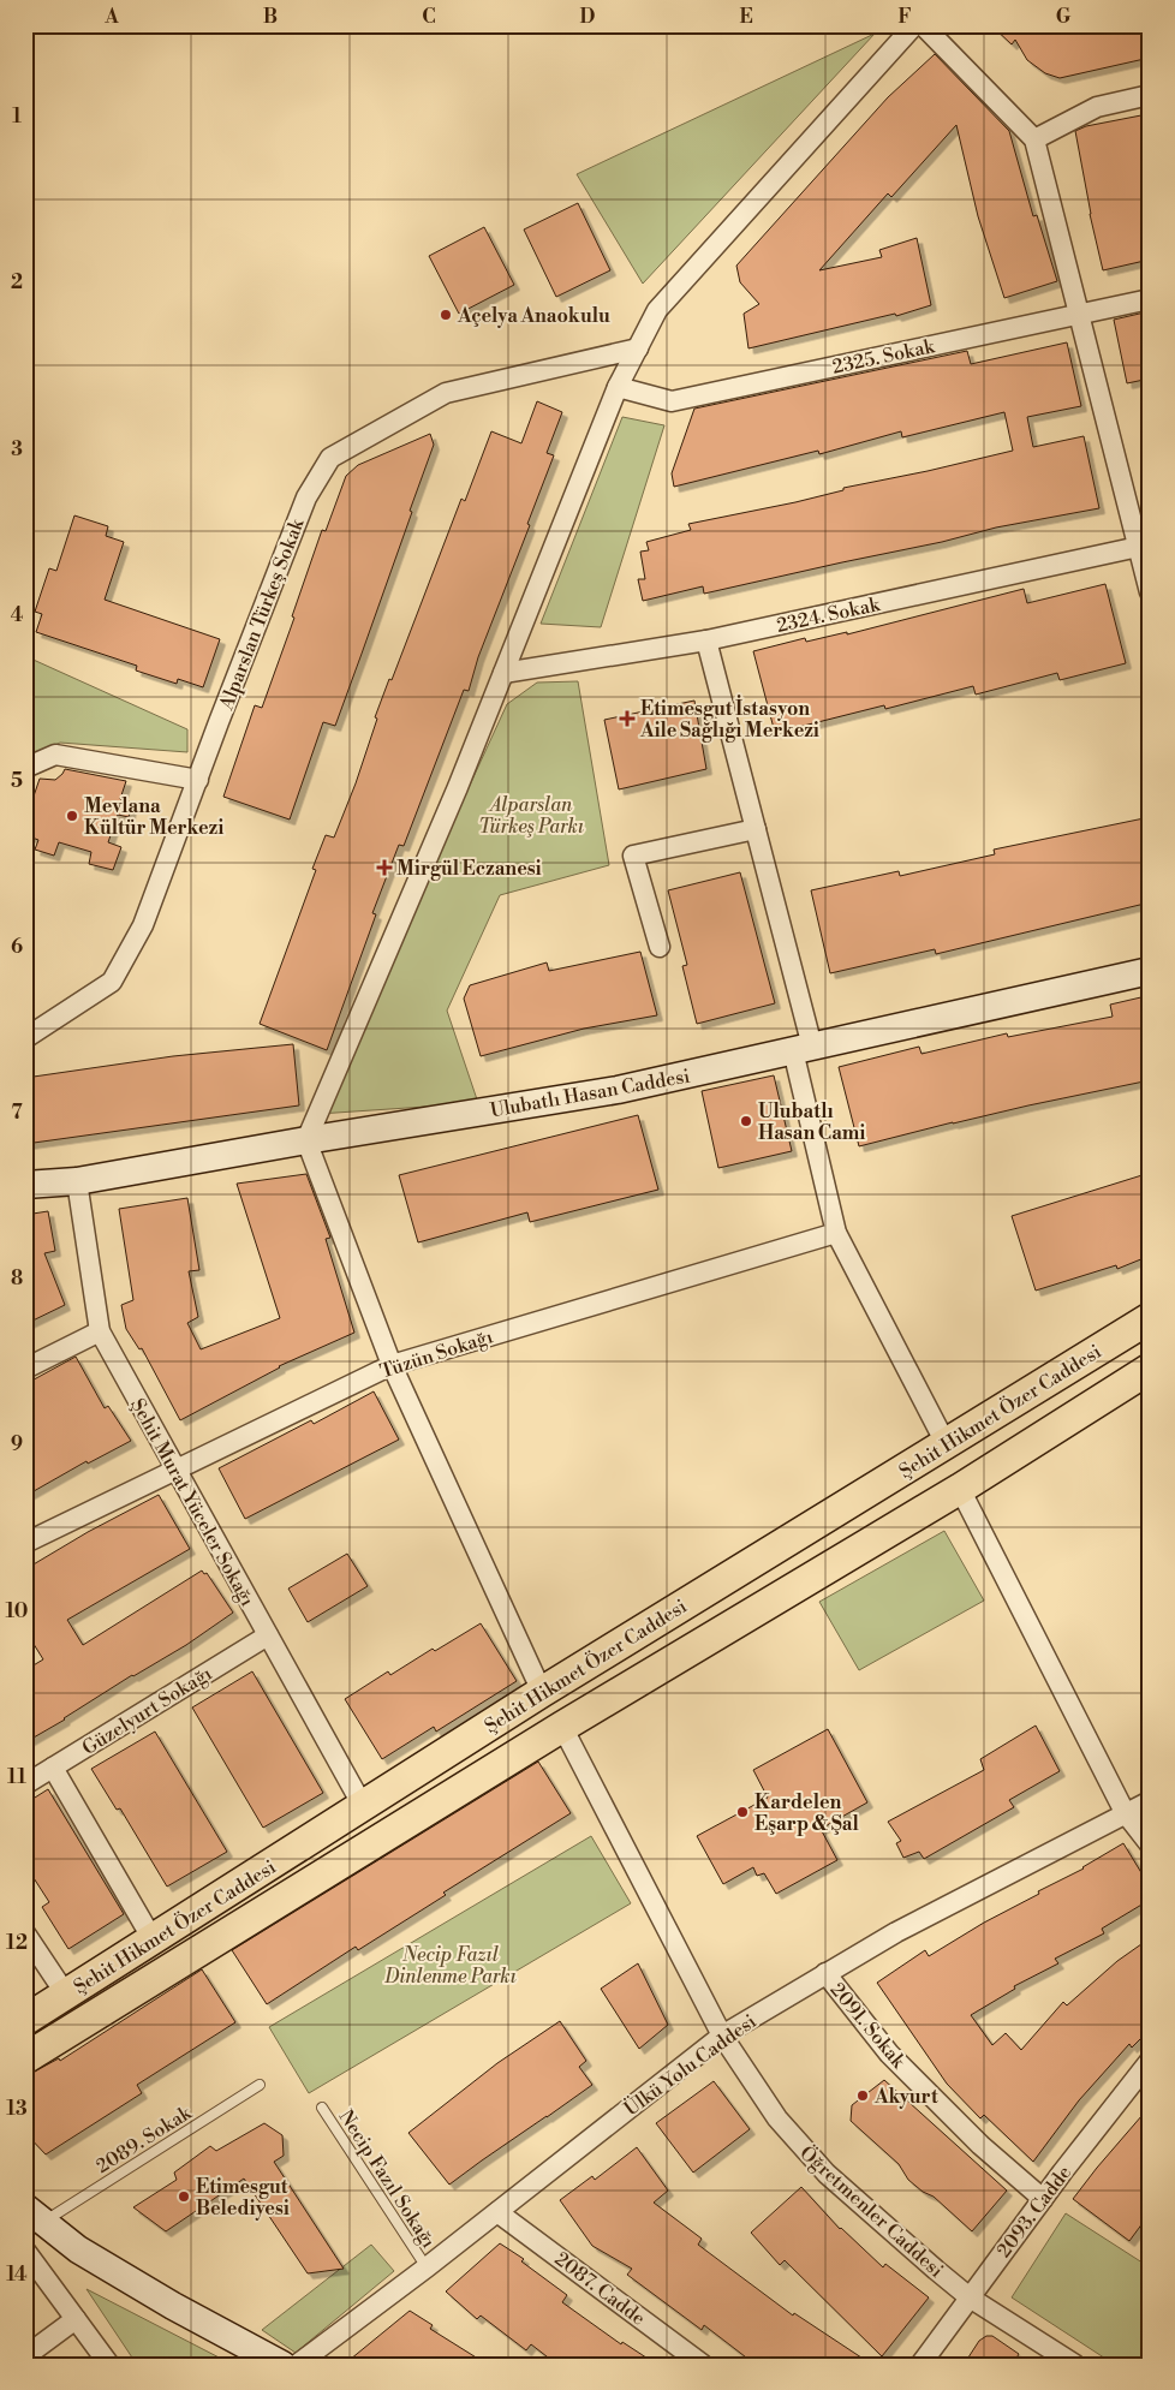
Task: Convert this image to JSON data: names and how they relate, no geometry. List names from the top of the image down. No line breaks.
{"streets":{"main road":["Şehit Hikmet Özer Caddesi"],"street":["2325. Sokak","Alparslan Türkeş Sokak","2324. Sokak","Ulubatlı Hasan Caddesi","Tüzün Sokağı","Şehit Murat Yüceler Sokağı","Güzelyurt Sokağı","2091. Sokak","Ülkü Yolu Caddesi","Öğretmenler Caddesi","2093. Cadde","2087. Cadde"],"lane":["2089. Sokak","Necip Fazıl Sokağı"]},"crossings":[["Ulubatlı Hasan Caddesi","Şehit Murat Yüceler Sokağı"],["Tüzün Sokağı","Şehit Murat Yüceler Sokağı"],["Şehit Hikmet Özer Caddesi","Şehit Murat Yüceler Sokağı"],["Şehit Hikmet Özer Caddesi","Öğretmenler Caddesi"],["Şehit Murat Yüceler Sokağı","Güzelyurt Sokağı"],["2091. Sokak","Ülkü Yolu Caddesi"],["2091. Sokak","2093. Cadde"],["Ülkü Yolu Caddesi","Necip Fazıl Sokağı"],["Ülkü Yolu Caddesi","Öğretmenler Caddesi"],["Ülkü Yolu Caddesi","2087. Cadde"],["Öğretmenler Caddesi","2093. Cadde"]],"parks":["Alparslan Türkeş Parkı","Necip Fazıl Dinlenme Parkı"],"places":{"other":["Açelya Anaokulu","Mevlana Kültür Merkezi","Ulubatlı Hasan Cami","Kardelen Eşarp & Şal","Akyurt","Etimesgut Belediyesi"],"health":["Etimesgut İstasyon Aile Sağlığı Merkezi","Mirgül Eczanesi"]},"grid":{"columns":["A","B","C","D","E","F","G"],"rows":["1","2","3","4","5","6","7","8","9","10","11","12","13","14"]}}
